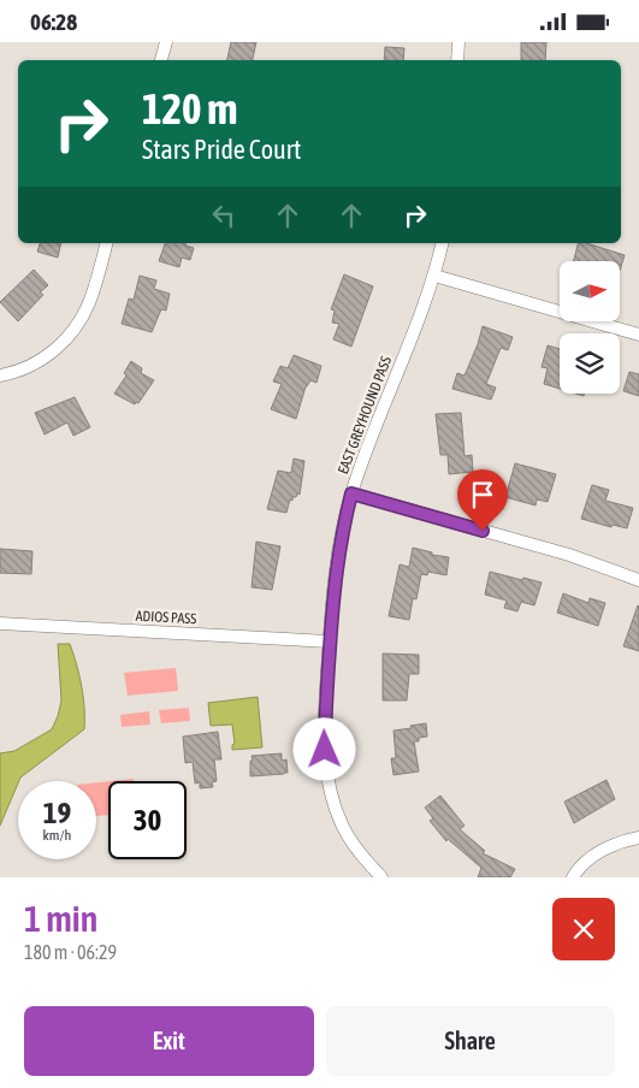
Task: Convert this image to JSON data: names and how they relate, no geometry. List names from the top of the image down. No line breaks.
{"streets":{"street":["EAST GREYHOUND PASS","ADIOS PASS"]},"crossings":[["EAST GREYHOUND PASS","ADIOS PASS"]],"north":"right","page":{"status":"06:28","turn":["120 m","Stars Pride Court"],"speed":"19 km/h","limit":"30","heading":["1 min","180 m · 06:29"],"buttons":["Exit","Share"]}}
